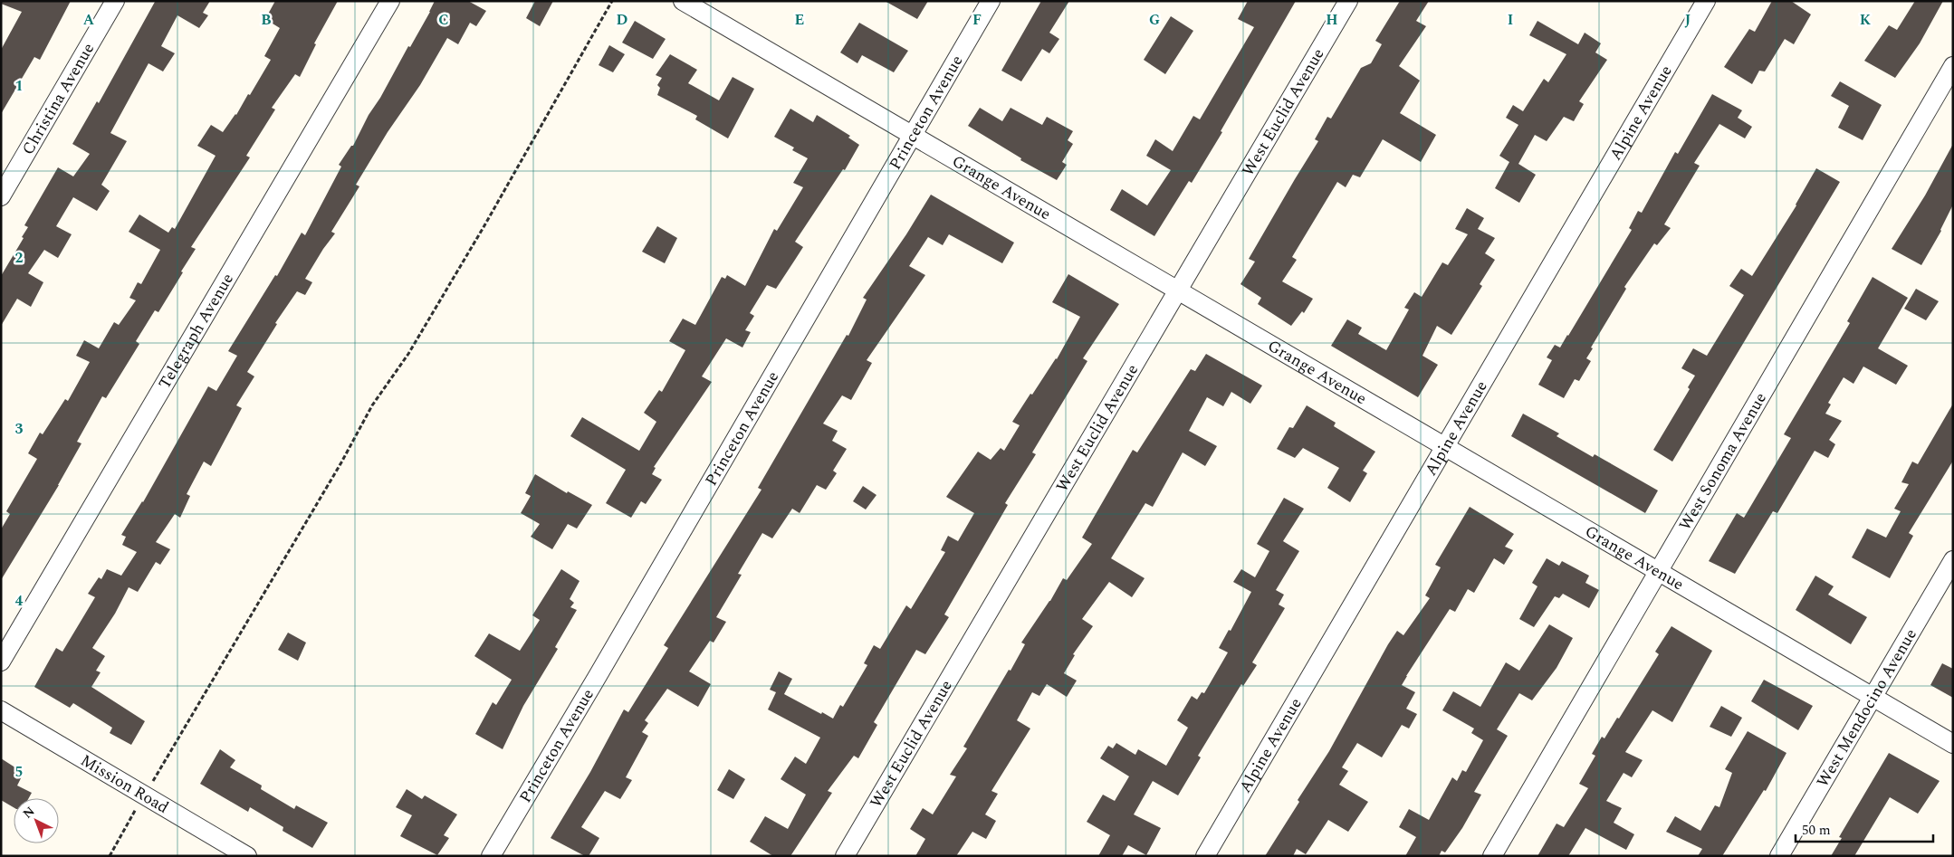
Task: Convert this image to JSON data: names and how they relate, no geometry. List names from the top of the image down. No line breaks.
{"streets":{"street":["Christina Avenue","Princeton Avenue","Alpine Avenue","West Euclid Avenue","Grange Avenue","Telegraph Avenue","West Sonoma Avenue","West Mendocino Avenue","Mission Road"]},"crossings":[["Princeton Avenue","Grange Avenue"],["Alpine Avenue","Grange Avenue"],["West Euclid Avenue","Grange Avenue"],["Grange Avenue","West Sonoma Avenue"],["Grange Avenue","West Mendocino Avenue"]],"scale_bar":"50 m","north":"top left","grid":{"columns":["A","B","C","D","E","F","G","H","I","J","K"],"rows":["1","2","3","4","5"]}}
